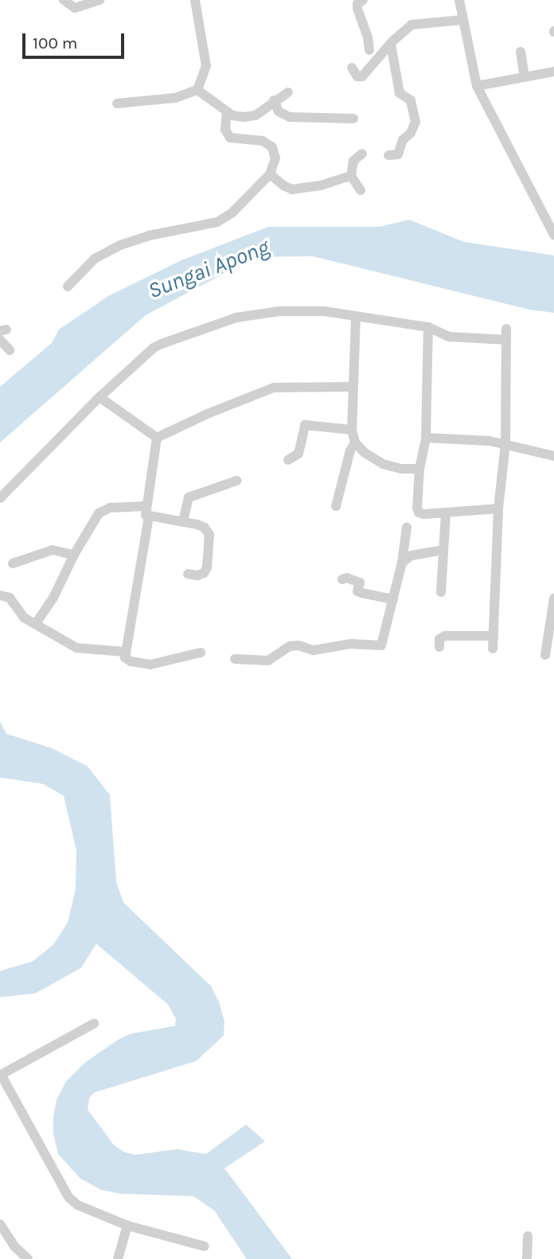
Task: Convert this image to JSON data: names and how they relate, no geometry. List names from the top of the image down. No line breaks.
{"water":["Sungai Apong"],"scale_bar":"100 m"}
